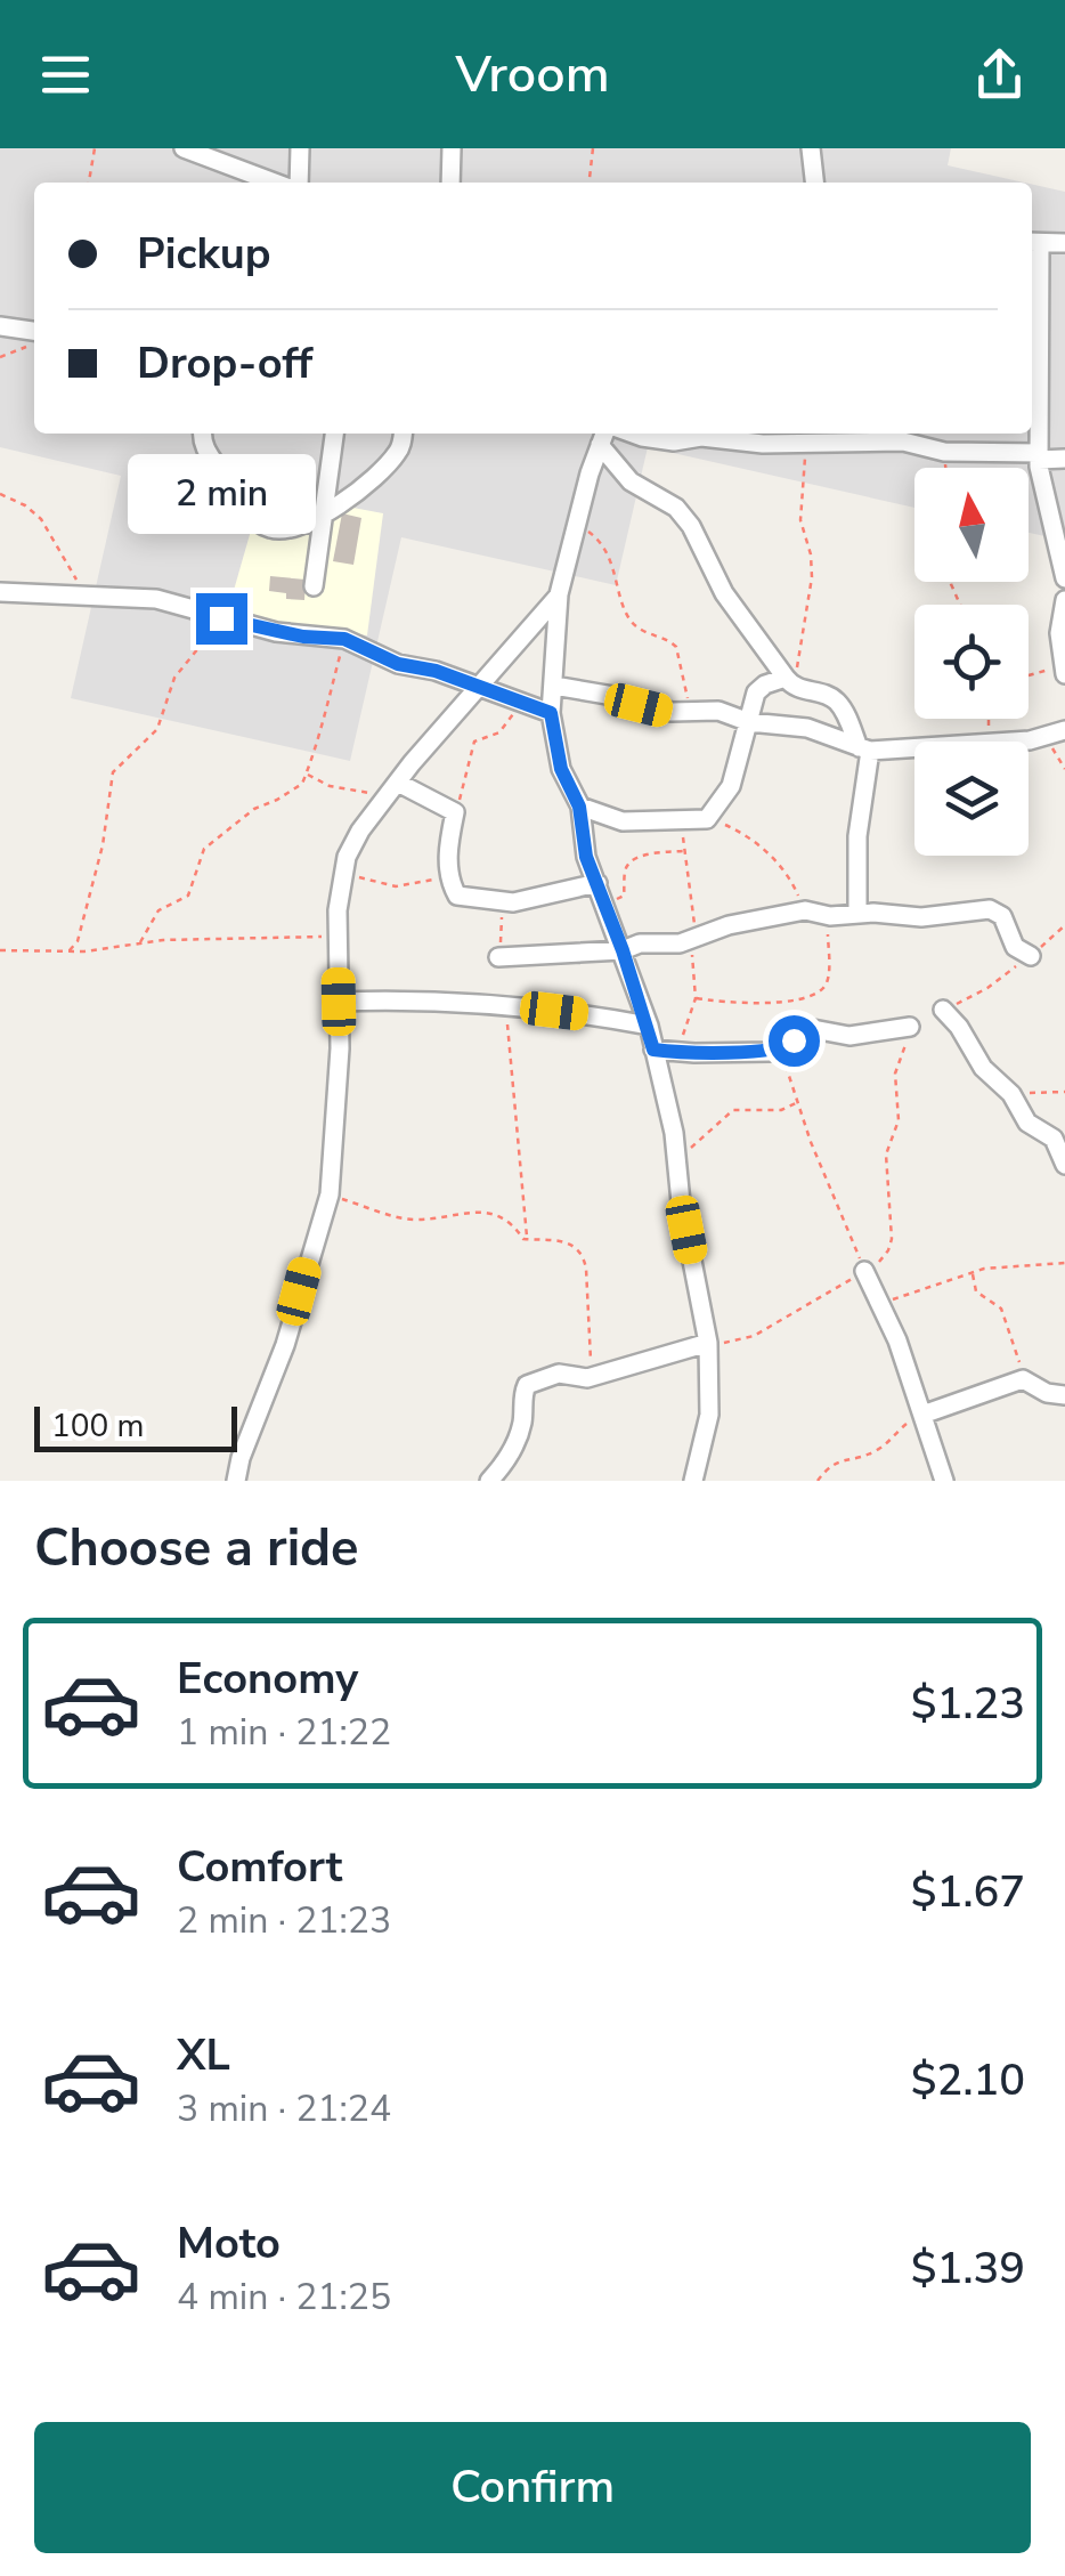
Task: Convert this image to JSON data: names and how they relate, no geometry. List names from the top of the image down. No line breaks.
{"scale_bar":"100 m","north":"top","page":{"header":"Vroom","banner":["Pickup","Drop-off"],"bubble":"2 min","scale":"100 m","heading":"Choose a ride","list":[{"name":"Economy","note":"1 min · 21:22","value":"$1.23"},{"name":"Comfort","note":"2 min · 21:23","value":"$1.67"},{"name":"XL","note":"3 min · 21:24","value":"$2.10"},{"name":"Moto","note":"4 min · 21:25","value":"$1.39"}],"buttons":"Confirm"}}
